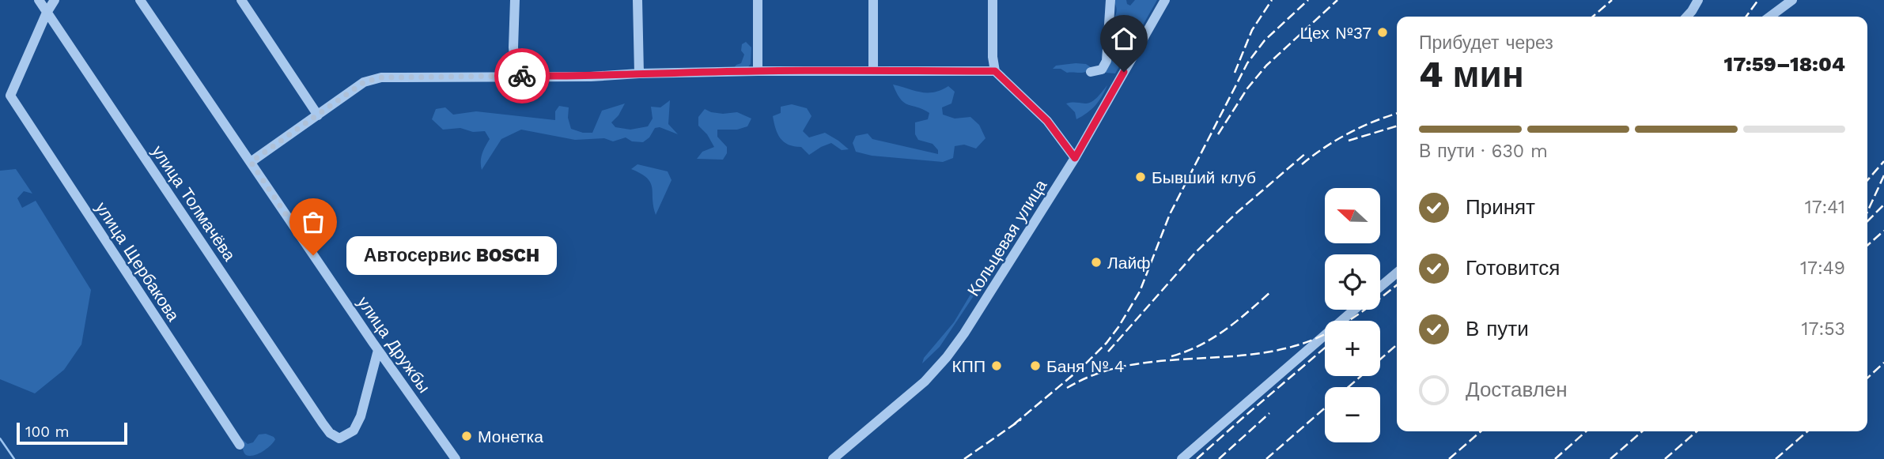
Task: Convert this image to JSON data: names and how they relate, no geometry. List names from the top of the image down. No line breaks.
{"streets":{"street":["улица Толмачёва","Кольцевая улица","улица Щербакова","улица Дружбы"]},"crossings":[["улица Толмачёва","улица Щербакова"],["улица Толмачёва","улица Дружбы"]],"places":["Цех №37","Бывший клуб","Автосервис BOSCH","Лайф","КПП","Баня № 4","Монетка"],"scale_bar":"100 m","north":"left","page":{"heading":["4 мин","Прибудет через","17:59–18:04"],"bar":"В пути · 630 m","list":[["Принят","17:41"],["Готовится","17:49"],["В пути","17:53"],"Доставлен"],"map_buttons":["+","−"],"bubble":"Автосервис BOSCH","scale":"100 m"}}
